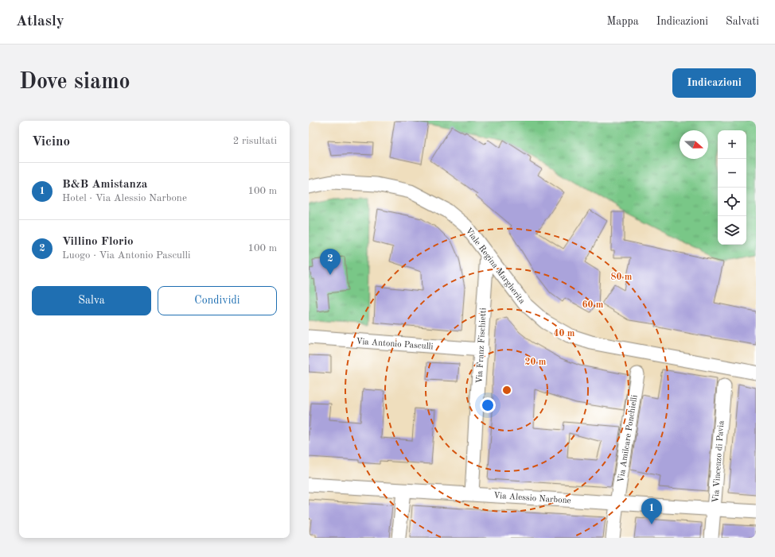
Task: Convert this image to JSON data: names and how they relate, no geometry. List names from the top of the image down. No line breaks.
{"streets":{"street":["Viale Regina Margherita","Via Antonio Pasculli","Via Franz Fischietti","Via Amilcare Ponchielli","Via Vincenzo di Pavia","Via Alessio Narbone"]},"crossings":[["Viale Regina Margherita","Via Franz Fischietti"],["Via Antonio Pasculli","Via Franz Fischietti"],["Via Franz Fischietti","Via Alessio Narbone"],["Via Amilcare Ponchielli","Via Alessio Narbone"],["Via Vincenzo di Pavia","Via Alessio Narbone"]],"north":"right","page":{"header":"Atlasly","nav":["Mappa","Indicazioni","Salvati"],"buttons":["Indicazioni",["Salva","Condividi"]],"title":"Dove siamo","heading":["Vicino","2 risultati"],"map_buttons":["+","−"],"list":[{"mark":"1","name":"B&B Amistanza","note":"Hotel · Via Alessio Narbone","value":"100 m"},{"mark":"2","name":"Villino Florio","note":"Luogo · Via Antonio Pasculli","value":"100 m"}],"pins":["2","1"]},"rings":["80 m","60 m","40 m","20 m"]}
